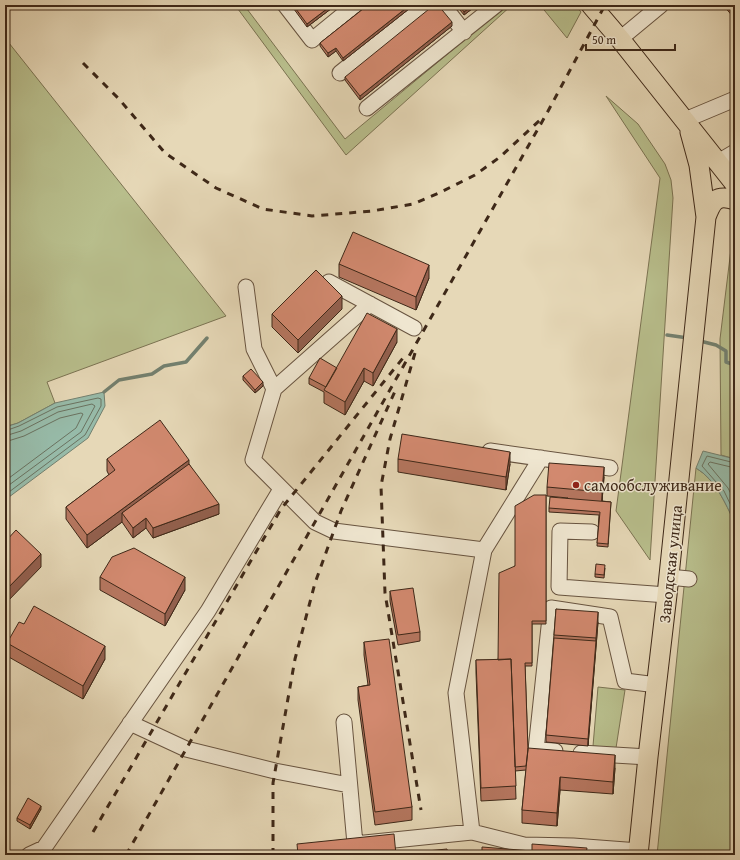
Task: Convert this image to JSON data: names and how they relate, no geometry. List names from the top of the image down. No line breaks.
{"streets":{"main road":["Заводская улица"]},"places":["самообслуживание"],"scale_bar":"50 m"}
